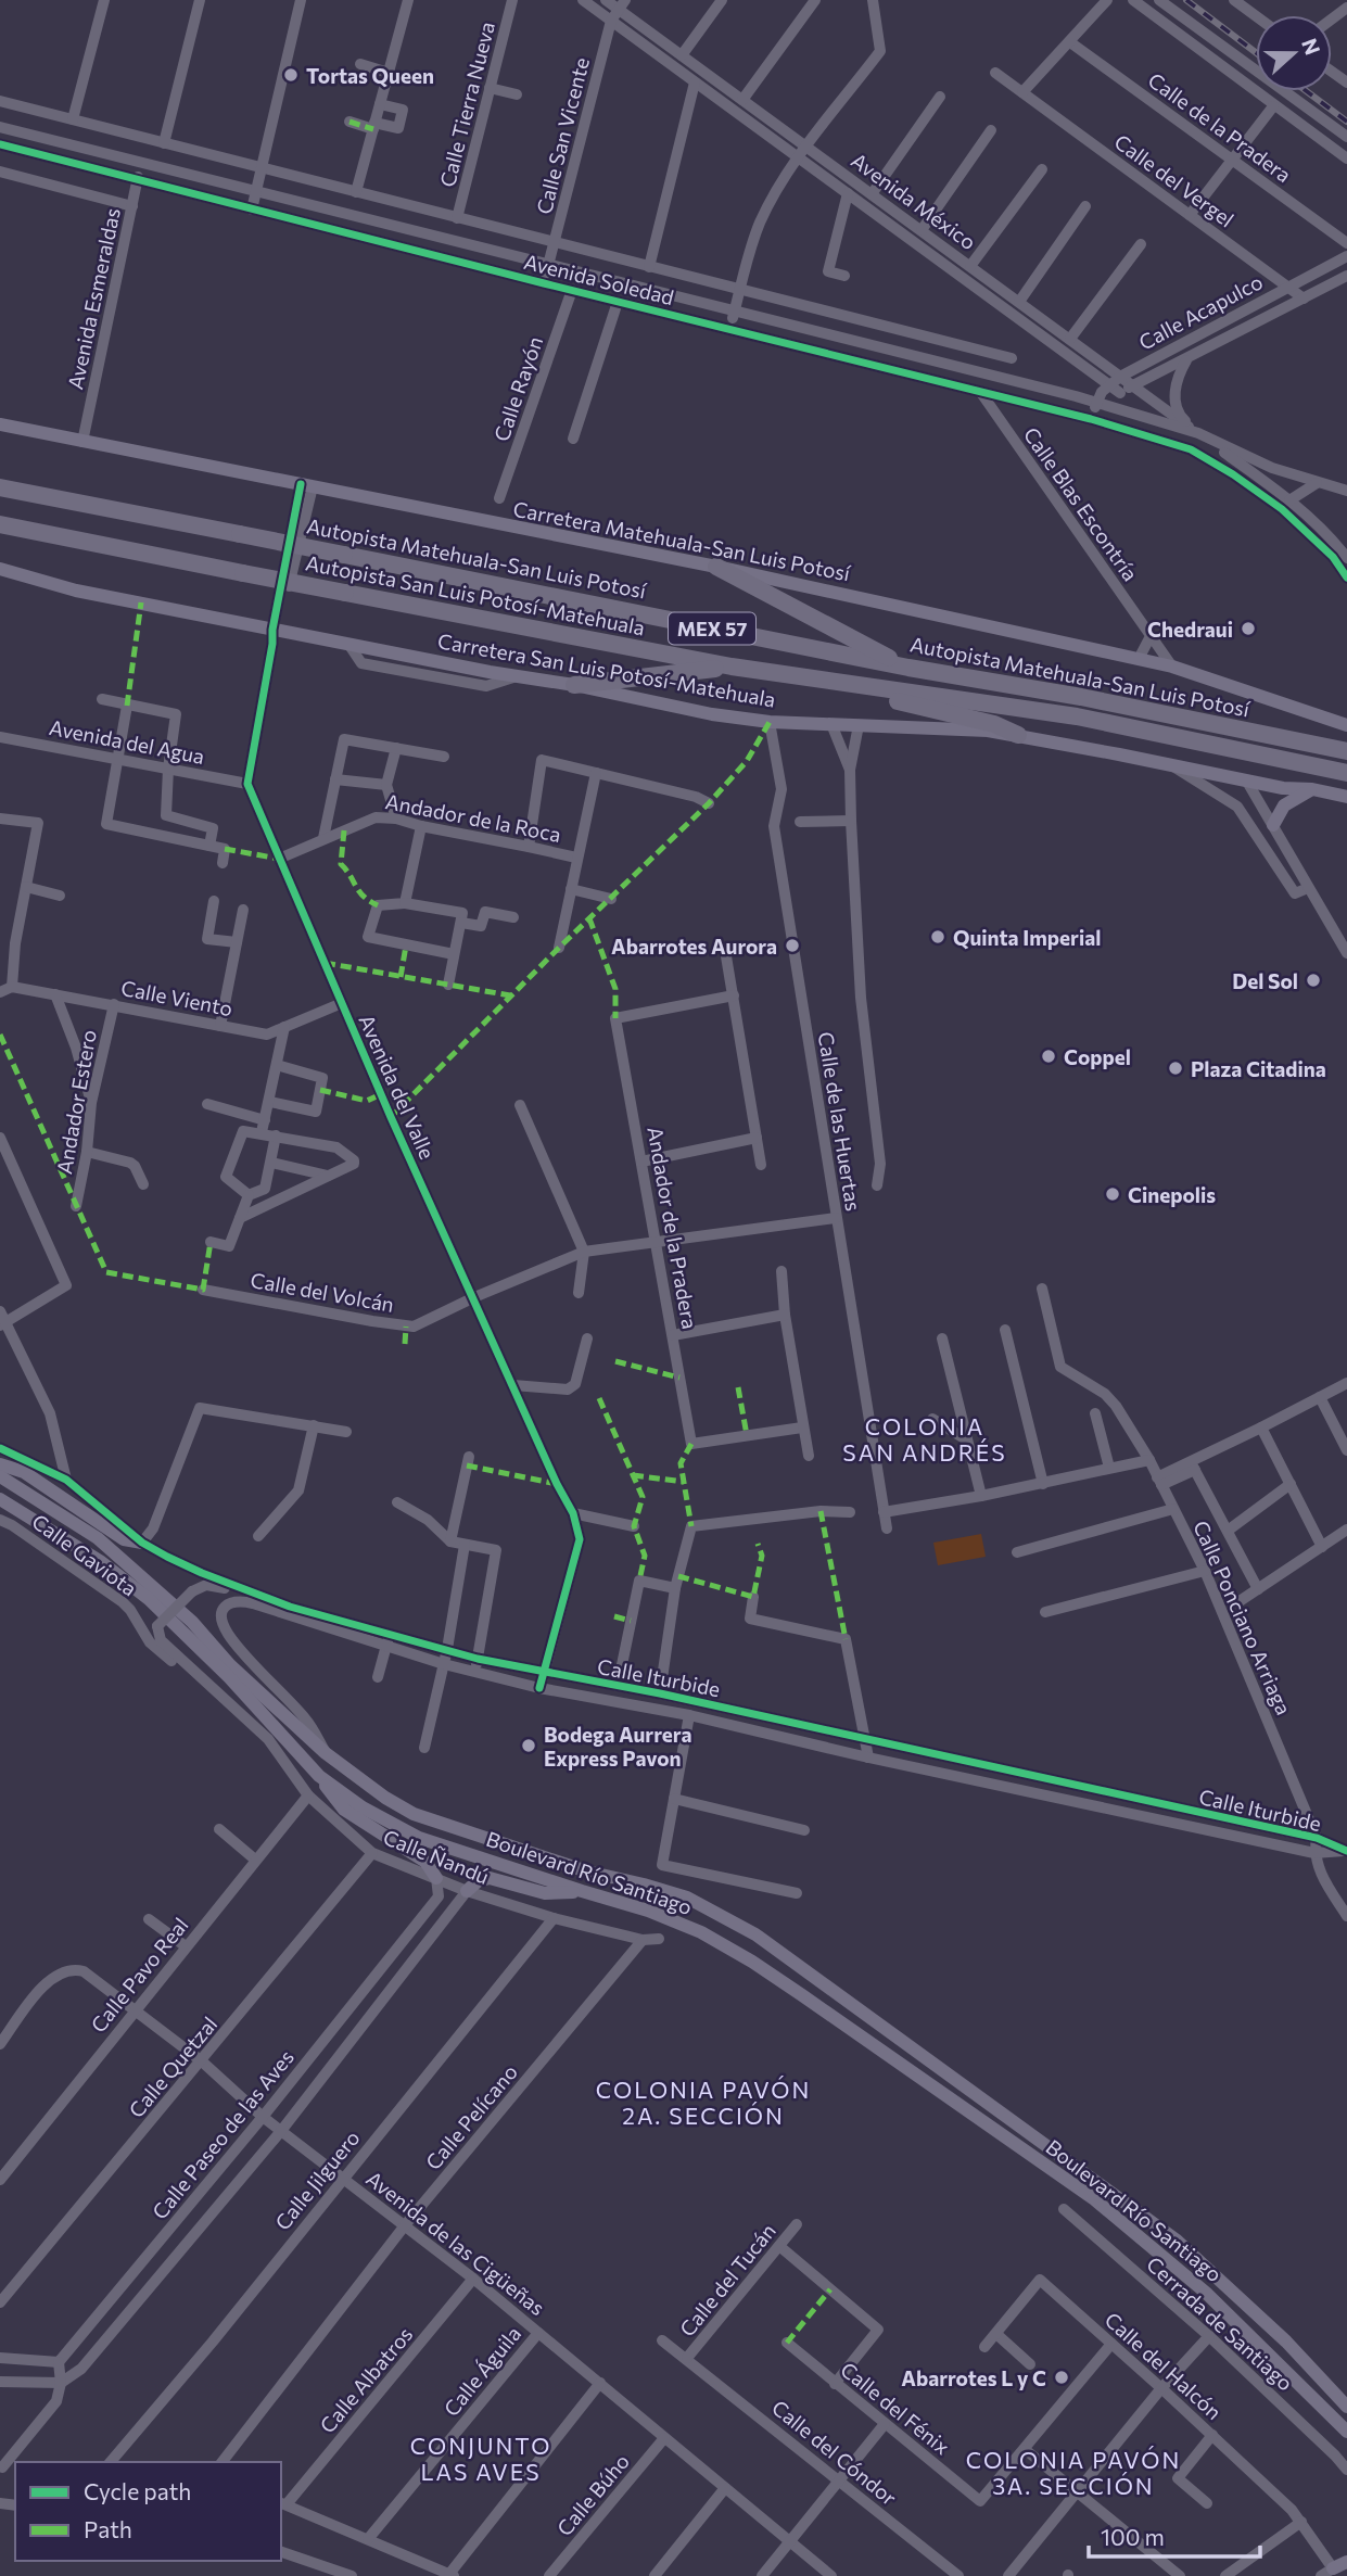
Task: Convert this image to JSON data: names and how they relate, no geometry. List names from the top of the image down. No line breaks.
{"streets":{"highway":["Autopista Matehuala-San Luis Potosí","Autopista San Luis Potosí-Matehuala","MEX 57"],"main road":["Carretera Matehuala-San Luis Potosí","Carretera San Luis Potosí-Matehuala","Boulevard Río Santiago"],"street":["Calle Tierra Nueva","Calle de la Pradera","Calle San Vicente","Calle del Vergel","Avenida México","Avenida Soledad","Avenida Esmeraldas","Calle Acapulco","Calle Rayón","Calle Blas Escontría","Avenida del Agua","Andador de la Roca","Calle Viento","Avenida del Valle","Andador Estero","Calle de las Huertas","Andador de la Pradera","Calle del Volcán","Calle Gaviota","Calle Ponciano Arriaga","Calle Iturbide","Calle Ñandú","Calle Pavo Real","Calle Quetzal","Calle Pelícano","Calle Paseo de las Aves","Calle Jilguero","Avenida de las Cigüeñas","Calle del Tucán","Cerrada de Santiago","Calle del Halcón","Calle Águila","Calle Albatros","Calle del Fénix","Calle del Cóndor","Calle Búho"]},"crossings":[["Calle San Vicente","Avenida México"],["Calle San Vicente","Avenida Soledad"],["Calle del Vergel","Calle Acapulco"],["Avenida México","Avenida Soledad"],["Avenida México","Calle Acapulco"],["Avenida Soledad","Avenida Esmeraldas"],["Avenida Soledad","Calle Acapulco"],["Avenida Soledad","Calle Rayón"],["Avenida Soledad","Calle Blas Escontría"],["Avenida Esmeraldas","Carretera Matehuala-San Luis Potosí"],["Calle Blas Escontría","Carretera Matehuala-San Luis Potosí"],["Carretera San Luis Potosí-Matehuala","Calle de las Huertas"],["Avenida del Agua","Avenida del Valle"],["Andador de la Roca","Avenida del Valle"],["Calle Viento","Avenida del Valle"],["Calle Viento","Andador Estero"],["Avenida del Valle","Calle del Volcán"],["Avenida del Valle","Calle Iturbide"],["Calle de las Huertas","Calle del Volcán"],["Andador de la Pradera","Calle del Volcán"],["Calle Gaviota","Calle Ñandú"],["Calle Ponciano Arriaga","Calle Iturbide"],["Calle Iturbide","Calle Ñandú"],["Calle Ñandú","Calle Pavo Real"],["Calle Ñandú","Calle Quetzal"],["Calle Ñandú","Calle Pelícano"],["Calle Ñandú","Calle Paseo de las Aves"],["Calle Ñandú","Calle Jilguero"],["Calle Pavo Real","Avenida de las Cigüeñas"],["Calle Quetzal","Avenida de las Cigüeñas"],["Calle Pelícano","Avenida de las Cigüeñas"],["Calle Paseo de las Aves","Avenida de las Cigüeñas"],["Calle Jilguero","Avenida de las Cigüeñas"],["Avenida de las Cigüeñas","Calle Águila"],["Avenida de las Cigüeñas","Calle Albatros"],["Avenida de las Cigüeñas","Calle Búho"],["Calle del Tucán","Calle del Cóndor"]],"districts":["COLONIA SAN ANDRÉS","COLONIA PAVÓN 2A. SECCIÓN","CONJUNTO LAS AVES","COLONIA PAVÓN 3A. SECCIÓN"],"places":["Tortas Queen","Chedraui","Quinta Imperial","Abarrotes Aurora","Del Sol","Coppel","Plaza Citadina","Cinepolis","Bodega Aurrera Express Pavon","Abarrotes L y C"],"legend":["Cycle path","Path"],"scale_bar":"100 m","north":"right"}
